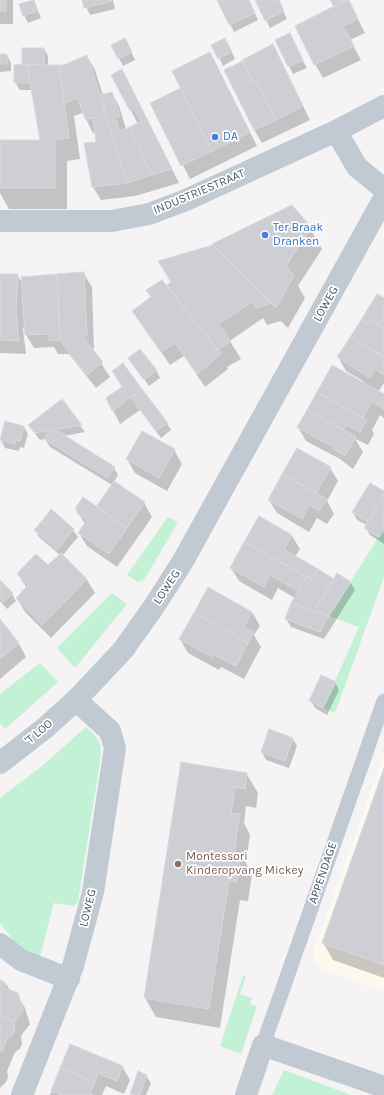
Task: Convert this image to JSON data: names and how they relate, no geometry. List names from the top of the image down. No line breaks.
{"streets":{"street":["INDUSTRIESTRAAT","LOWEG","'T LOO","APPENDAGE"]},"crossings":[["LOWEG","'T LOO"]],"places":["DA","Ter Braak Dranken","Montessori Kinderopvang Mickey"]}
